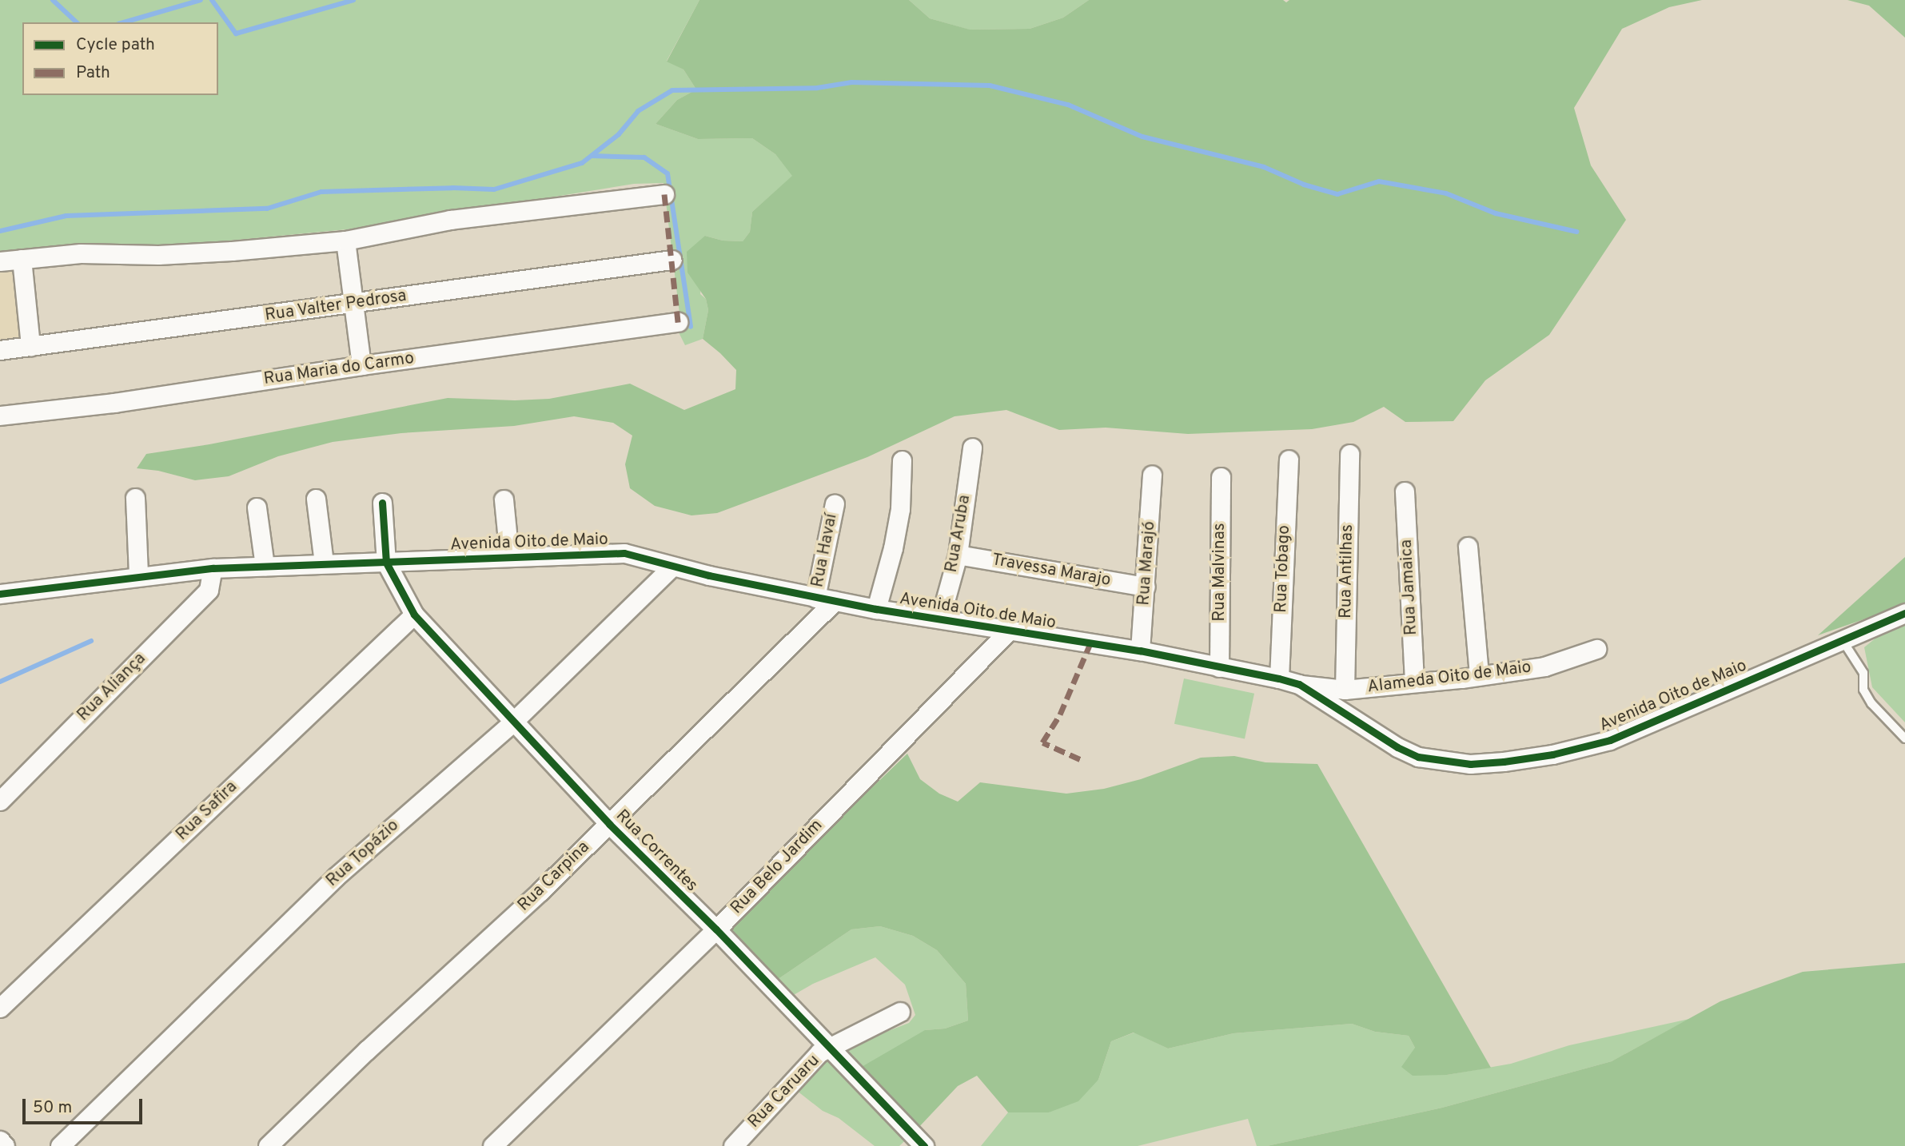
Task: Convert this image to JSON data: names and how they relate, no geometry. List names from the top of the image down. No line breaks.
{"streets":{"street":["Rua Valter Pedrosa","Rua Maria do Carmo","Rua Aruba","Avenida Oito de Maio","Rua Havaí","Rua Marajó","Rua Tobago","Travessa Marajo","Rua Antilhas","Rua Malvinas","Rua Jamaica","Alameda Oito de Maio","Rua Aliança","Rua Safira","Rua Correntes","Rua Topázio","Rua Belo Jardim","Rua Carpina","Rua Caruaru"]},"crossings":[["Rua Aruba","Avenida Oito de Maio"],["Rua Aruba","Travessa Marajo"],["Avenida Oito de Maio","Rua Havaí"],["Avenida Oito de Maio","Rua Marajó"],["Avenida Oito de Maio","Rua Tobago"],["Avenida Oito de Maio","Rua Malvinas"],["Avenida Oito de Maio","Alameda Oito de Maio"],["Avenida Oito de Maio","Rua Aliança"],["Avenida Oito de Maio","Rua Correntes"],["Avenida Oito de Maio","Rua Topázio"],["Avenida Oito de Maio","Rua Belo Jardim"],["Avenida Oito de Maio","Rua Carpina"],["Rua Marajó","Travessa Marajo"],["Rua Antilhas","Alameda Oito de Maio"],["Rua Jamaica","Alameda Oito de Maio"],["Rua Safira","Rua Correntes"],["Rua Correntes","Rua Topázio"],["Rua Correntes","Rua Belo Jardim"],["Rua Correntes","Rua Carpina"],["Rua Correntes","Rua Caruaru"]],"legend":["Cycle path","Path"],"scale_bar":"50 m"}
